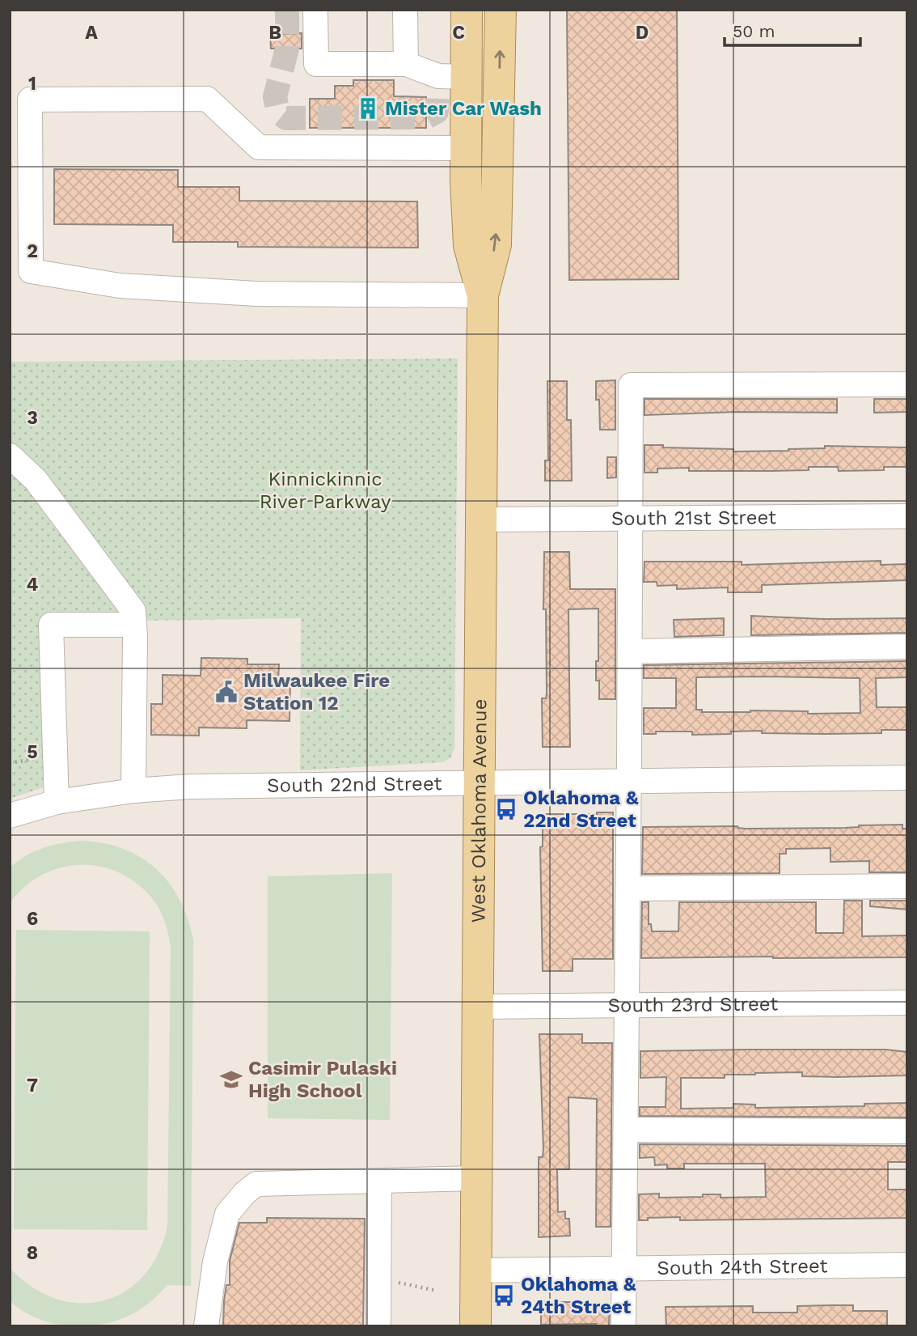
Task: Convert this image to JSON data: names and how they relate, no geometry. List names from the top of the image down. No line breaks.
{"streets":{"main road":["West Oklahoma Avenue"],"street":["South 21st Street","South 22nd Street","South 23rd Street","South 24th Street"]},"crossings":[["South 21st Street","West Oklahoma Avenue"],["South 22nd Street","West Oklahoma Avenue"],["West Oklahoma Avenue","South 23rd Street"],["West Oklahoma Avenue","South 24th Street"]],"parks":["Kinnickinnic River Parkway"],"places":{"building":["Mister Car Wash"],"public building":["Milwaukee Fire Station 12"],"bus stop":["Oklahoma & 22nd Street","Oklahoma & 24th Street"],"school or university":["Casimir Pulaski High School"]},"scale_bar":"50 m","grid":{"columns":["A","B","C","D"],"rows":["1","2","3","4","5","6","7","8"]}}
